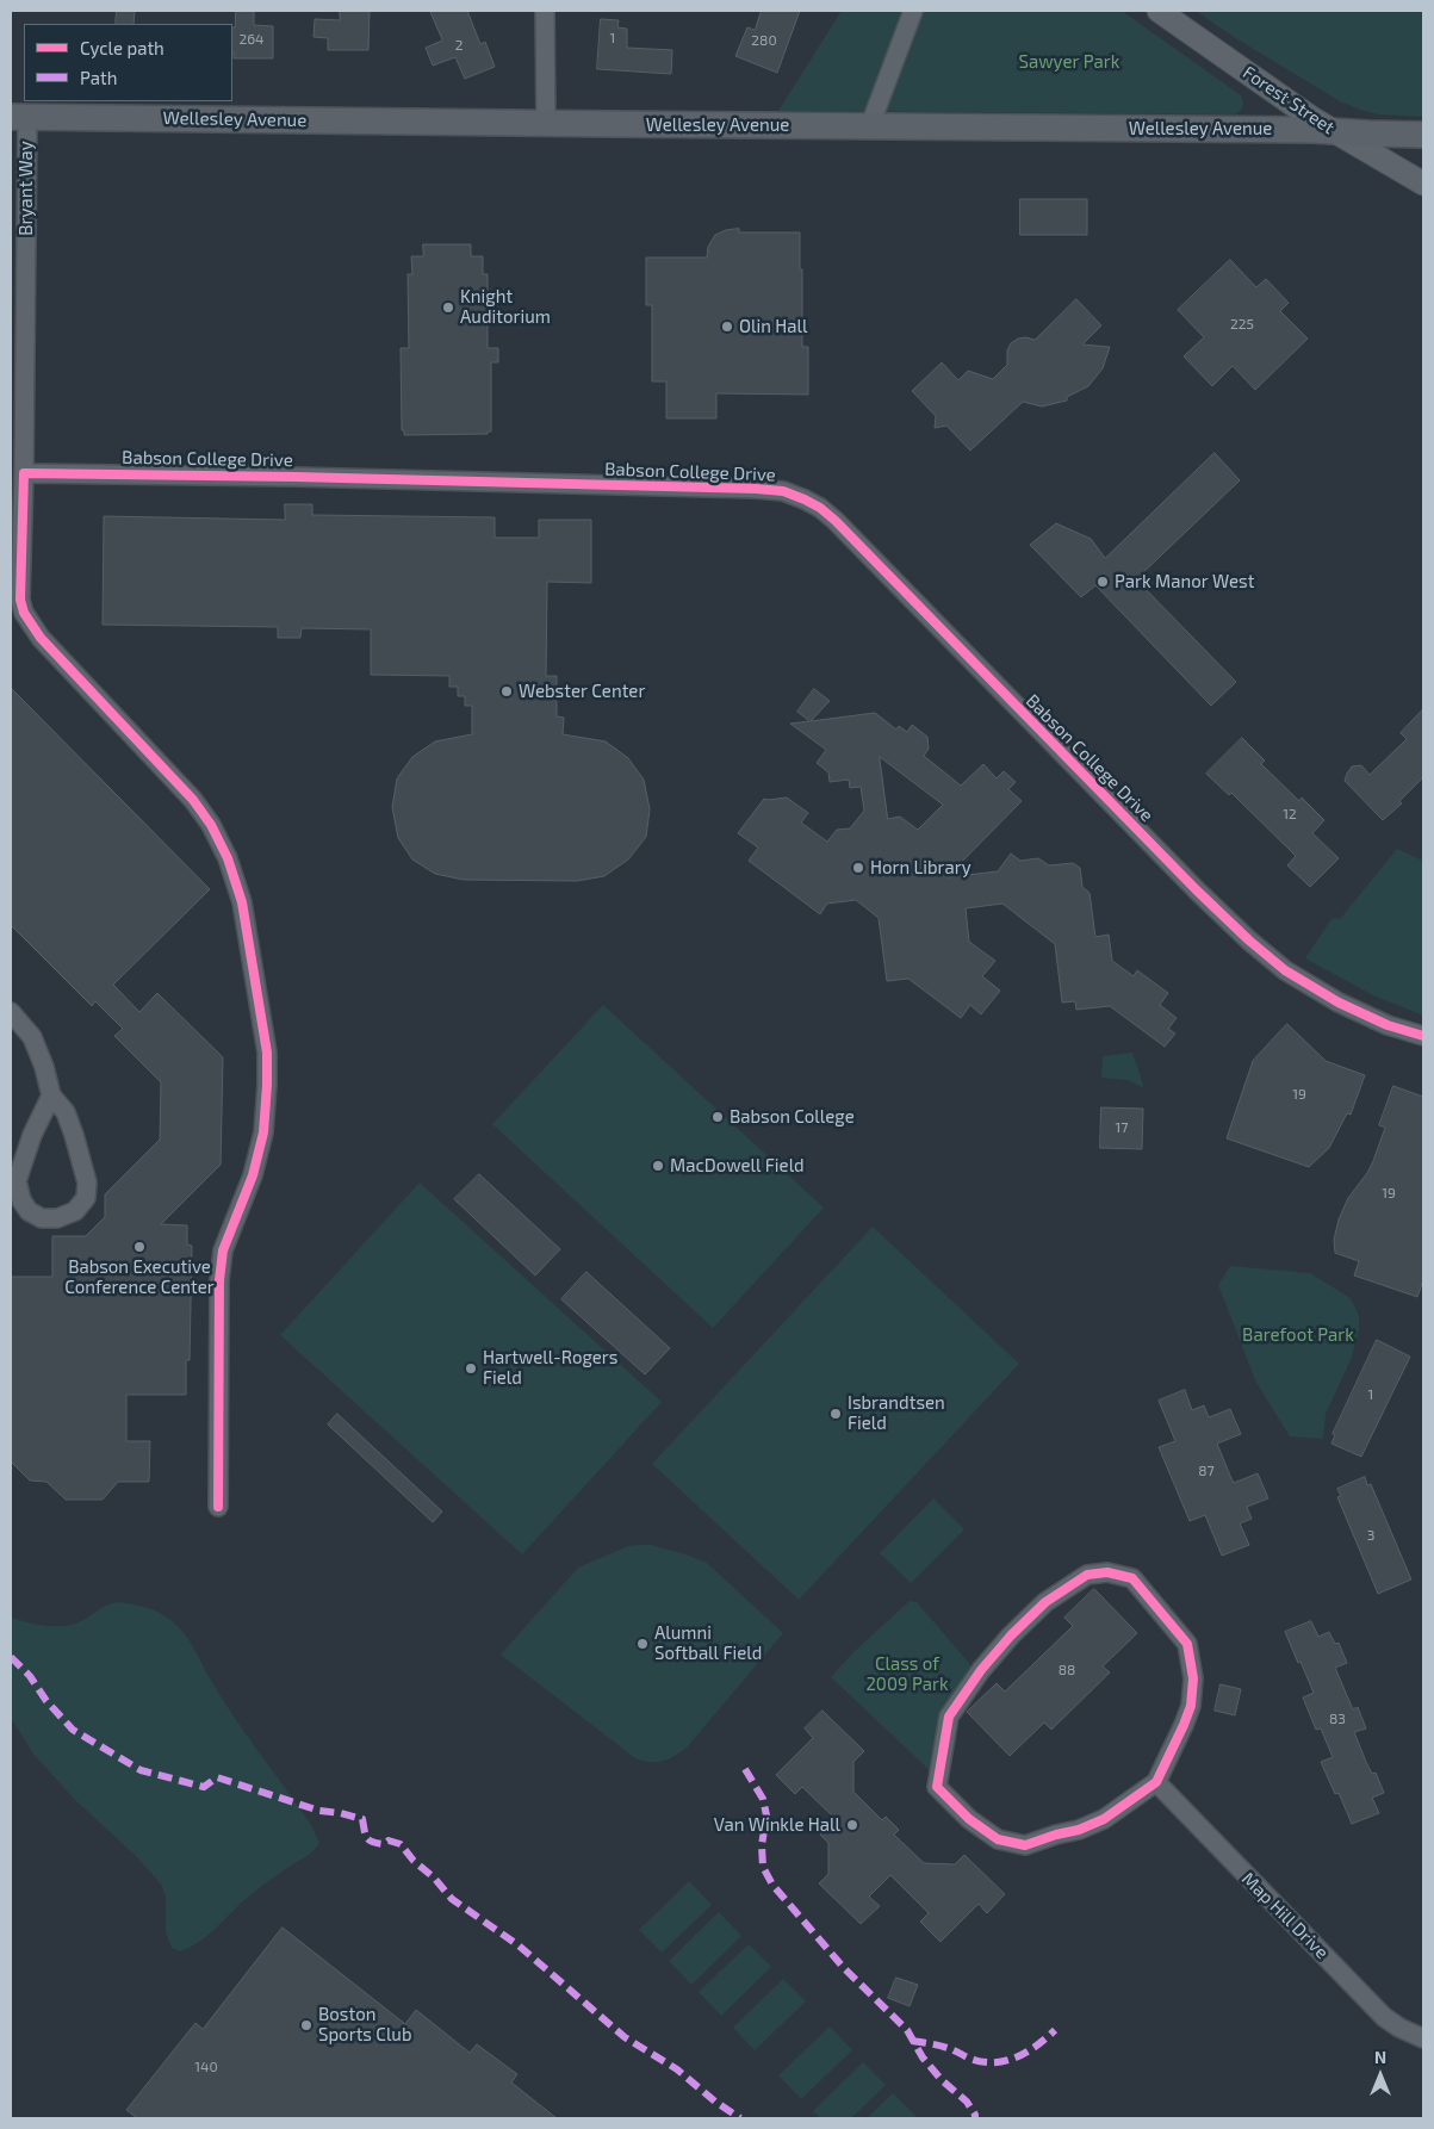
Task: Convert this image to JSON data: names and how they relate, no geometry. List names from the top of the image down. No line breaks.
{"streets":{"main road":["Wellesley Avenue"],"street":["Forest Street","Bryant Way","Babson College Drive","Map Hill Drive"]},"crossings":[["Forest Street","Wellesley Avenue"],["Wellesley Avenue","Bryant Way"],["Bryant Way","Babson College Drive"]],"parks":["Sawyer Park","Barefoot Park","Class of 2009 Park"],"places":["Knight Auditorium","Olin Hall","Park Manor West","Webster Center","Horn Library","Babson College","MacDowell Field","Babson Executive Conference Center","Hartwell-Rogers Field","Isbrandtsen Field","Alumni Softball Field","Van Winkle Hall","Boston Sports Club"],"house_numbers":["1","264","280","2","225","12","19","17","19","1","87","3","88","83","140"],"legend":["Cycle path","Path"],"north":"top"}
